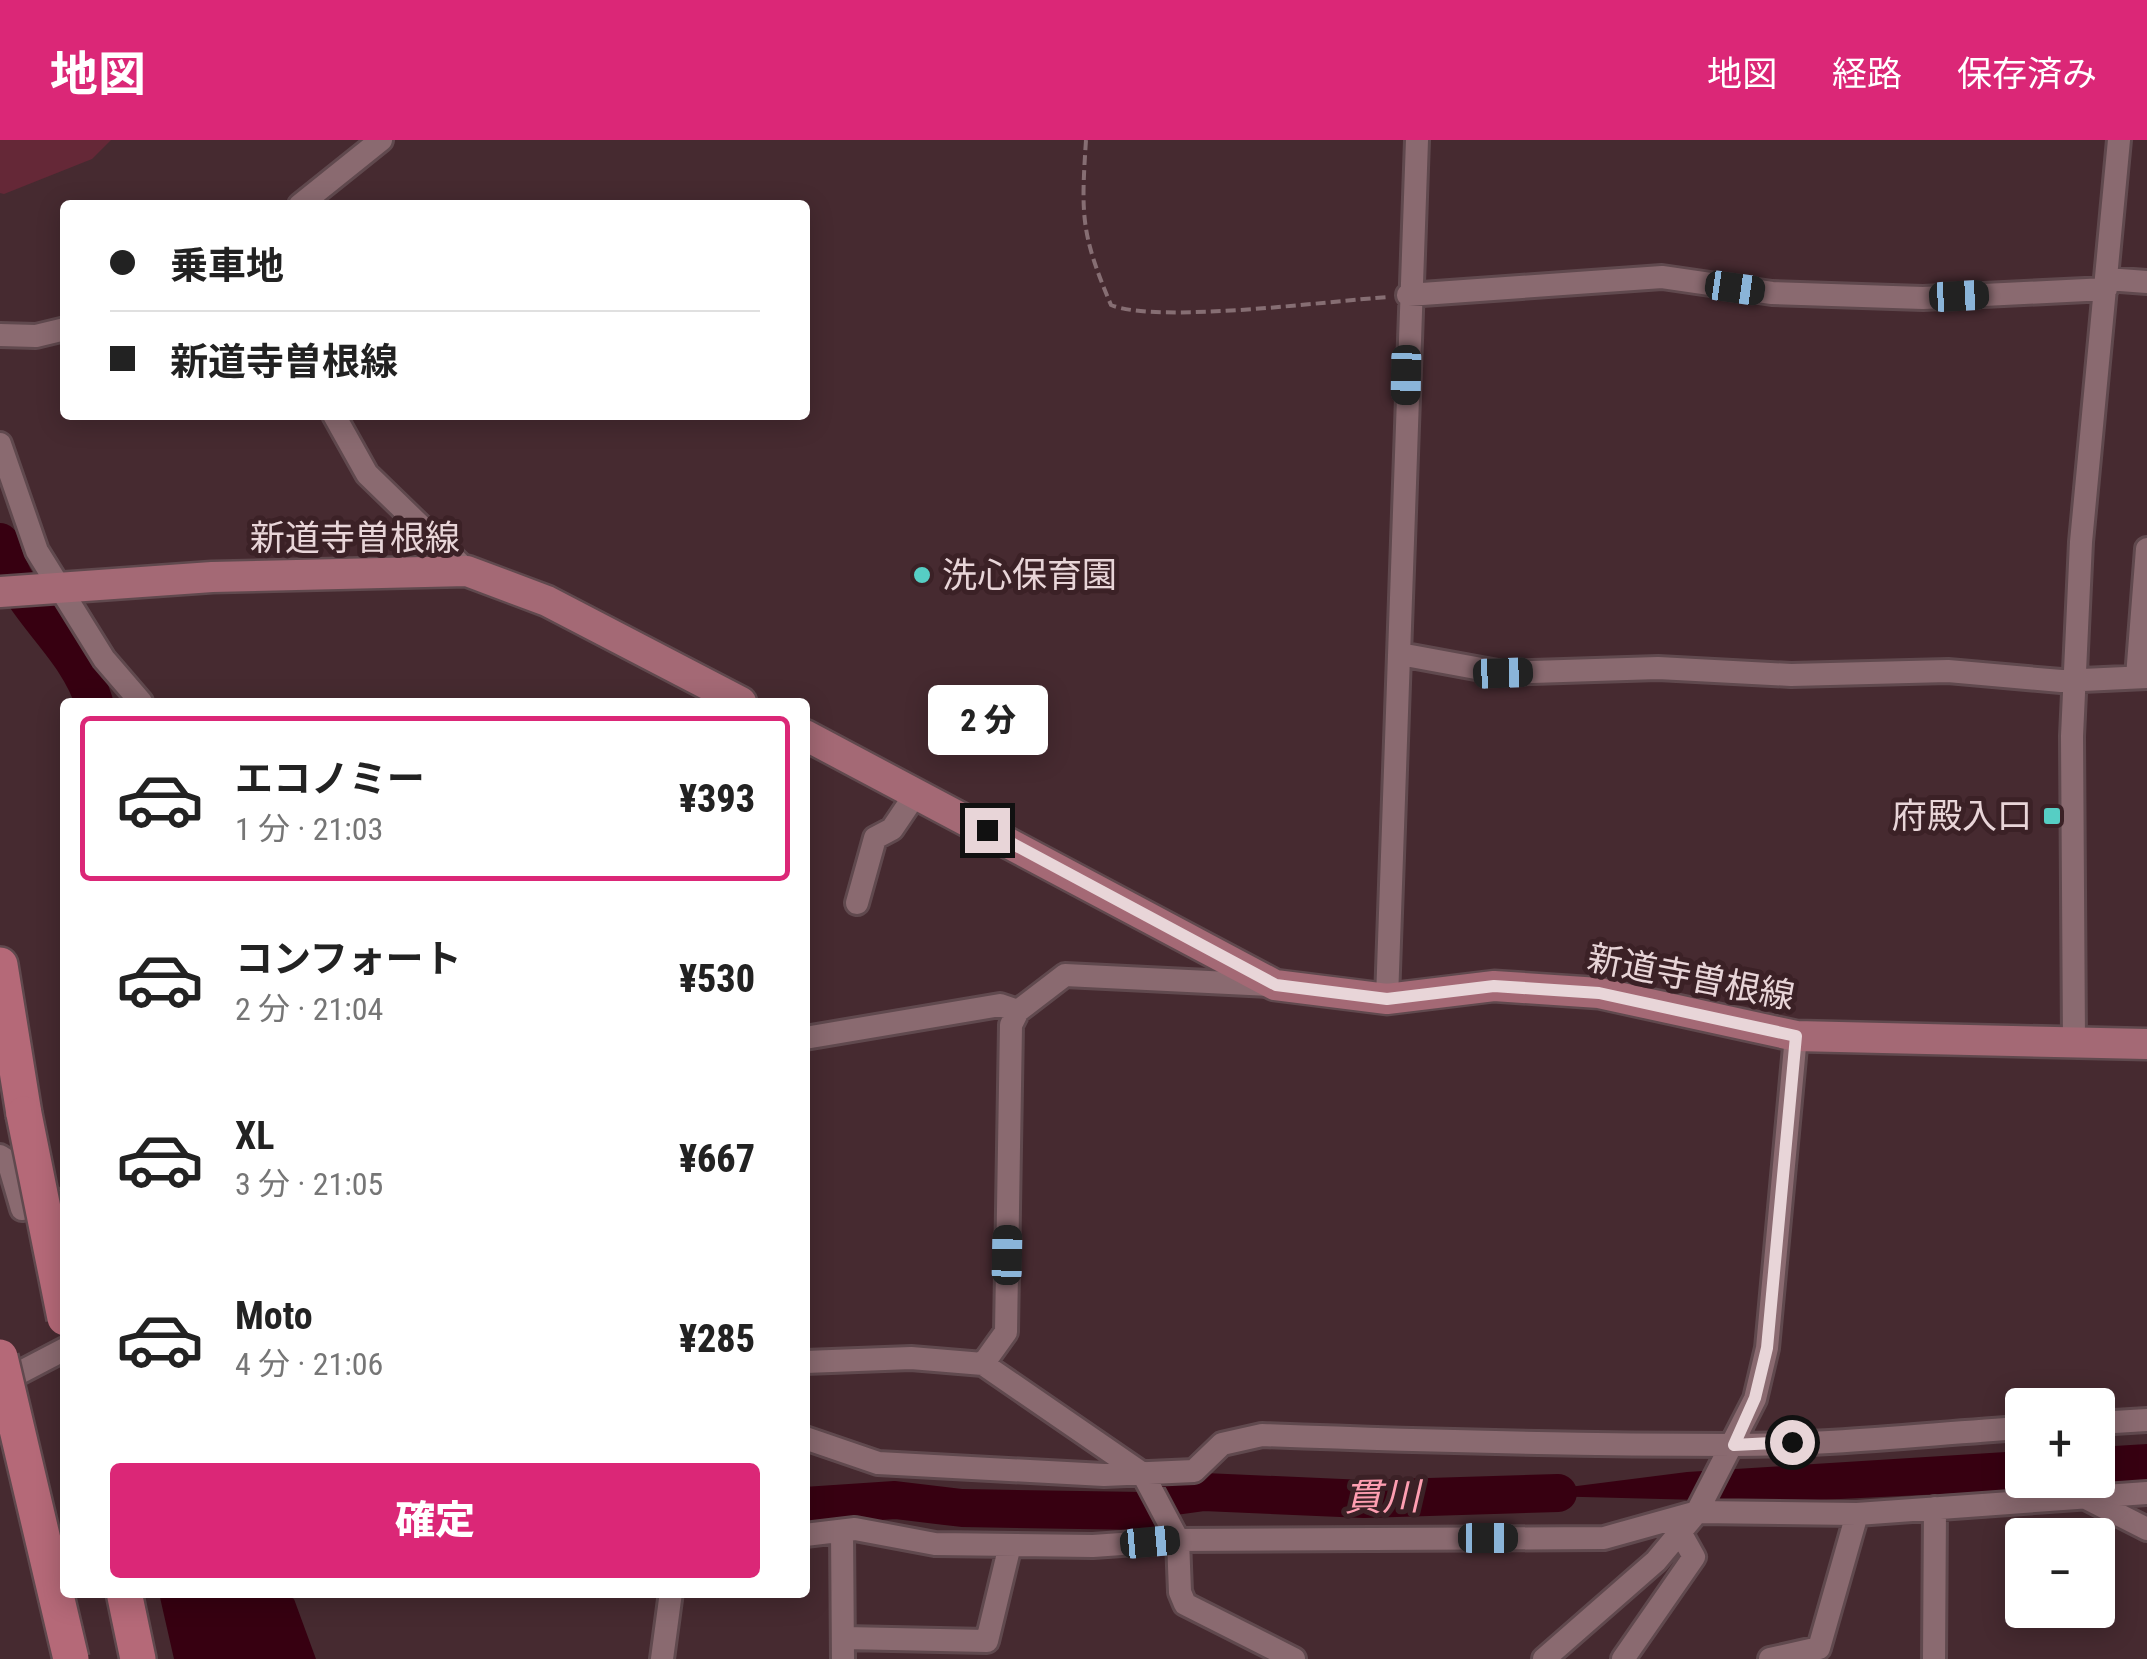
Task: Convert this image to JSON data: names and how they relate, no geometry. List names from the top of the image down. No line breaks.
{"streets":{"main road":["新道寺曽根線"]},"water":["貫川"],"places":{"other":["洗心保育園"],"transit":["府殿入口"]},"page":{"header":"地図","nav":["地図","経路","保存済み"],"banner":["乗車地","新道寺曽根線"],"bubble":"2 分","list":[{"name":"エコノミー","note":"1 分 · 21:03","value":"¥393"},{"name":"コンフォート","note":"2 分 · 21:04","value":"¥530"},{"name":"XL","note":"3 分 · 21:05","value":"¥667"},{"name":"Moto","note":"4 分 · 21:06","value":"¥285"}],"map_buttons":["+","−"],"buttons":"確定"}}
